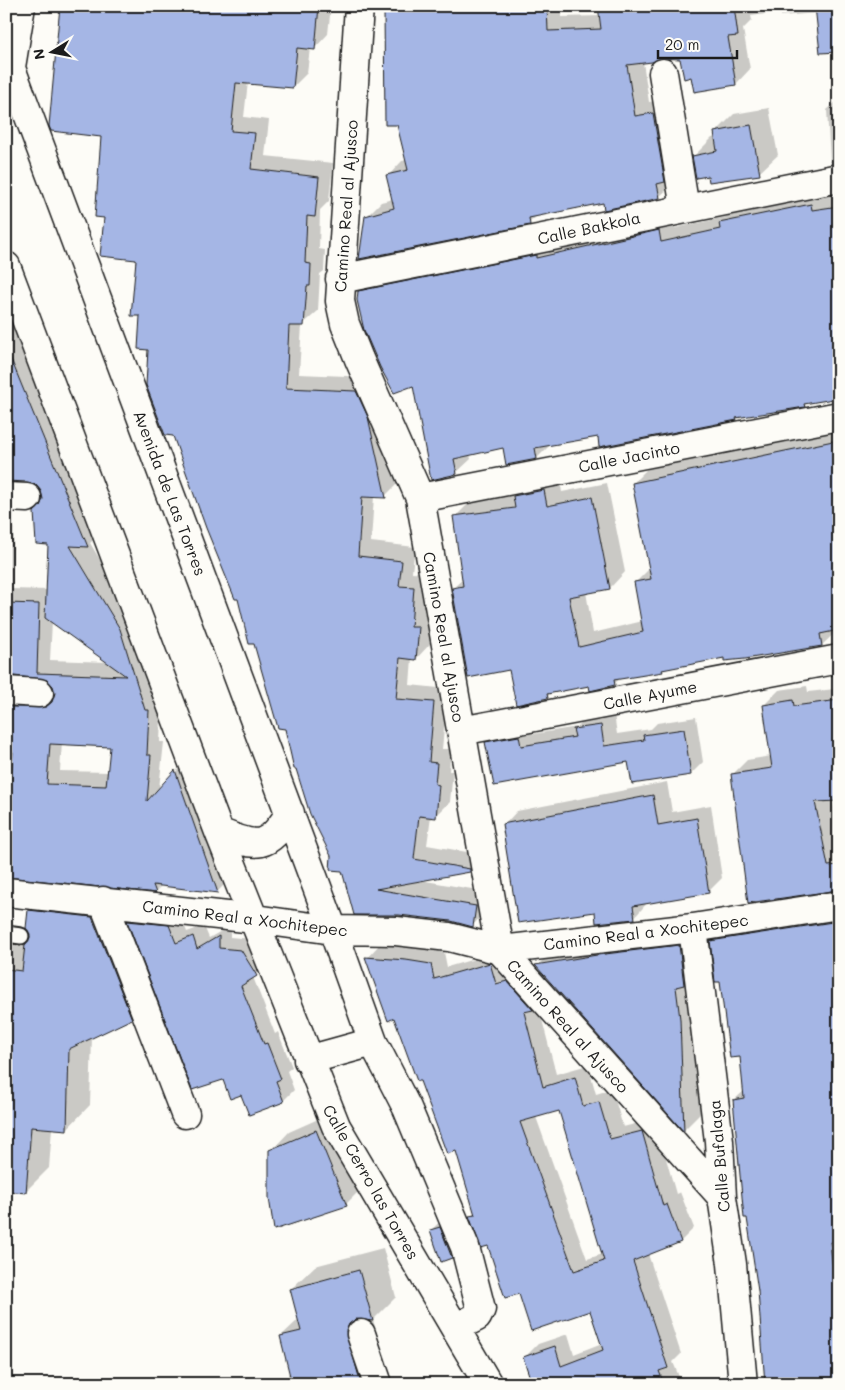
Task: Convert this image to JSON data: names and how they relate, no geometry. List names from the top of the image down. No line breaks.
{"streets":{"street":["Camino Real al Ajusco","Calle Bakkola","Calle Jacinto","Avenida de Las Torres","Calle Ayume","Camino Real a Xochitepec","Calle Bufalaga","Calle Cerro las Torres"]},"crossings":[["Camino Real al Ajusco","Calle Bakkola"],["Camino Real al Ajusco","Calle Jacinto"],["Camino Real al Ajusco","Calle Ayume"],["Camino Real al Ajusco","Camino Real a Xochitepec"],["Camino Real al Ajusco","Calle Bufalaga"],["Avenida de Las Torres","Camino Real a Xochitepec"],["Camino Real a Xochitepec","Calle Bufalaga"],["Camino Real a Xochitepec","Calle Cerro las Torres"]],"scale_bar":"20 m","north":"left"}
